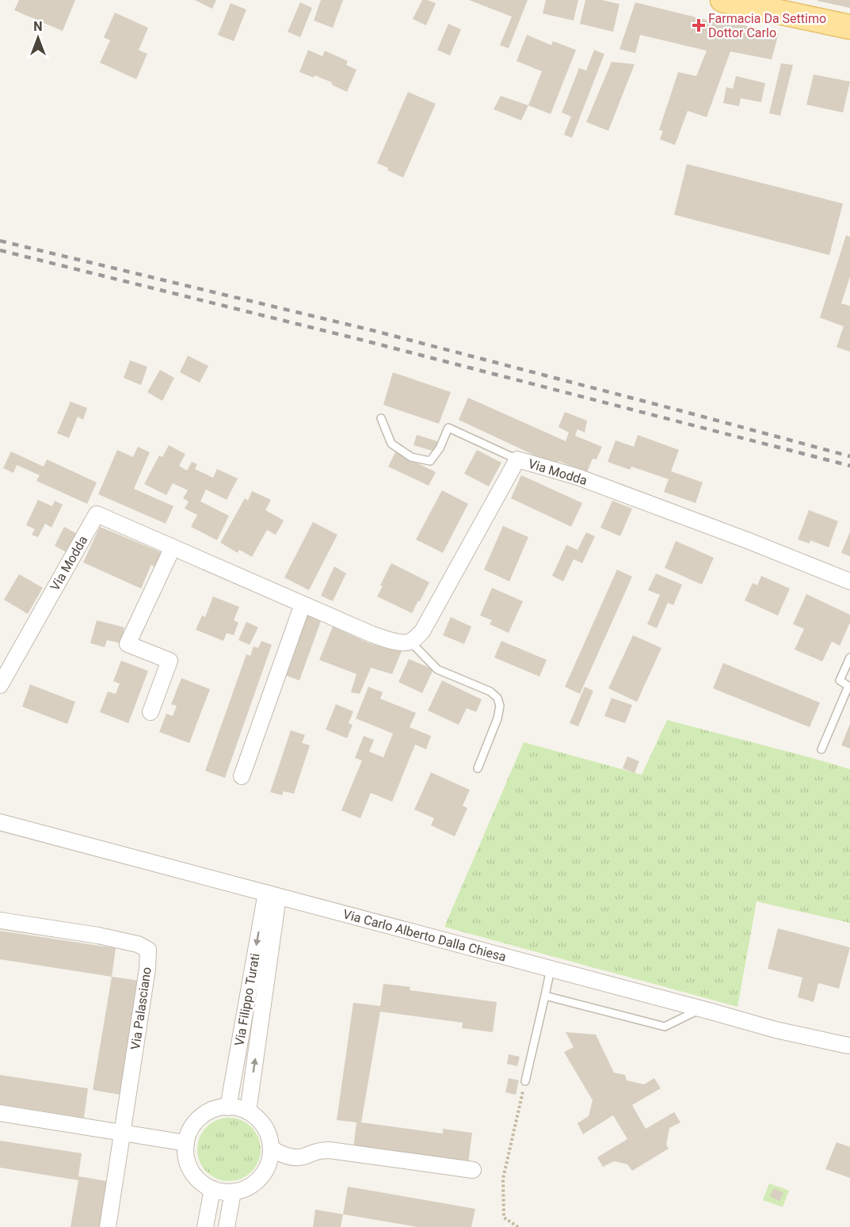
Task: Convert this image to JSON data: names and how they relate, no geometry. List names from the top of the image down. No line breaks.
{"streets":{"street":["Via Modda","Via Carlo Alberto Dalla Chiesa","Via Filippo Turati","Via Palasciano"]},"crossings":[["Via Carlo Alberto Dalla Chiesa","Via Filippo Turati"]],"places":{"health":["Farmacia Da Settimo Dottor Carlo"]},"north":"top"}
